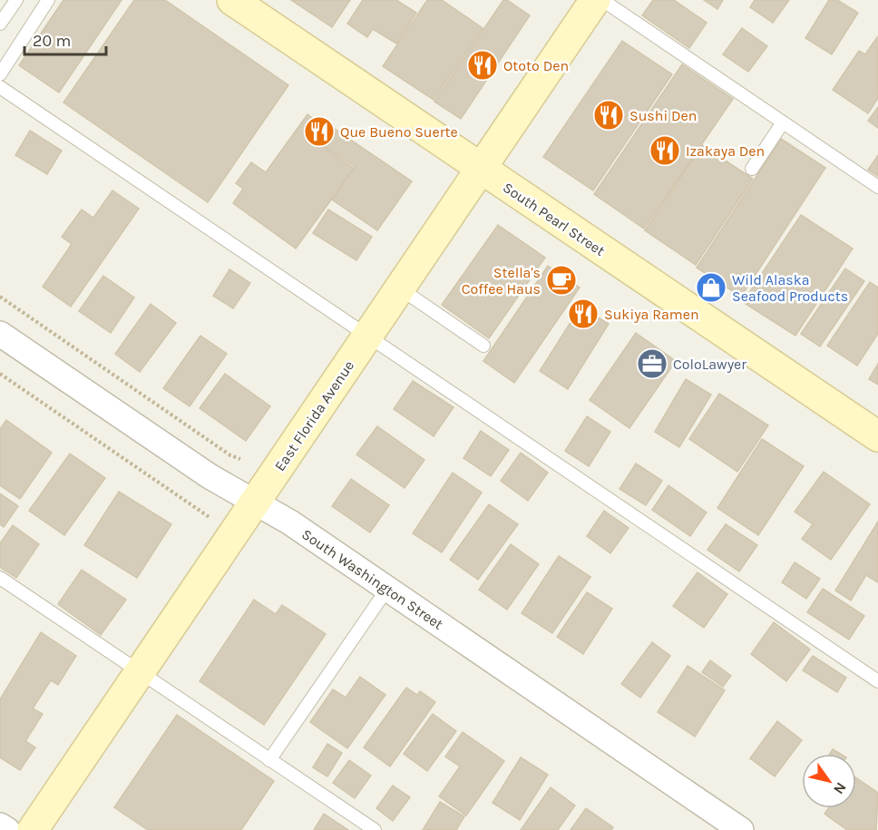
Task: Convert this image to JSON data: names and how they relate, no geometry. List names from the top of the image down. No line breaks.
{"streets":{"street":["South Pearl Street","East Florida Avenue","South Washington Street"]},"crossings":[["South Pearl Street","East Florida Avenue"],["East Florida Avenue","South Washington Street"]],"places":{"restaurant":["Ototo Den","Sushi Den","Que Bueno Suerte","Izakaya Den","Sukiya Ramen"],"cafe":["Stella's Coffee Haus"],"shop":["Wild Alaska Seafood Products"],"office":["ColoLawyer"]},"scale_bar":"20 m","north":"bottom right"}
